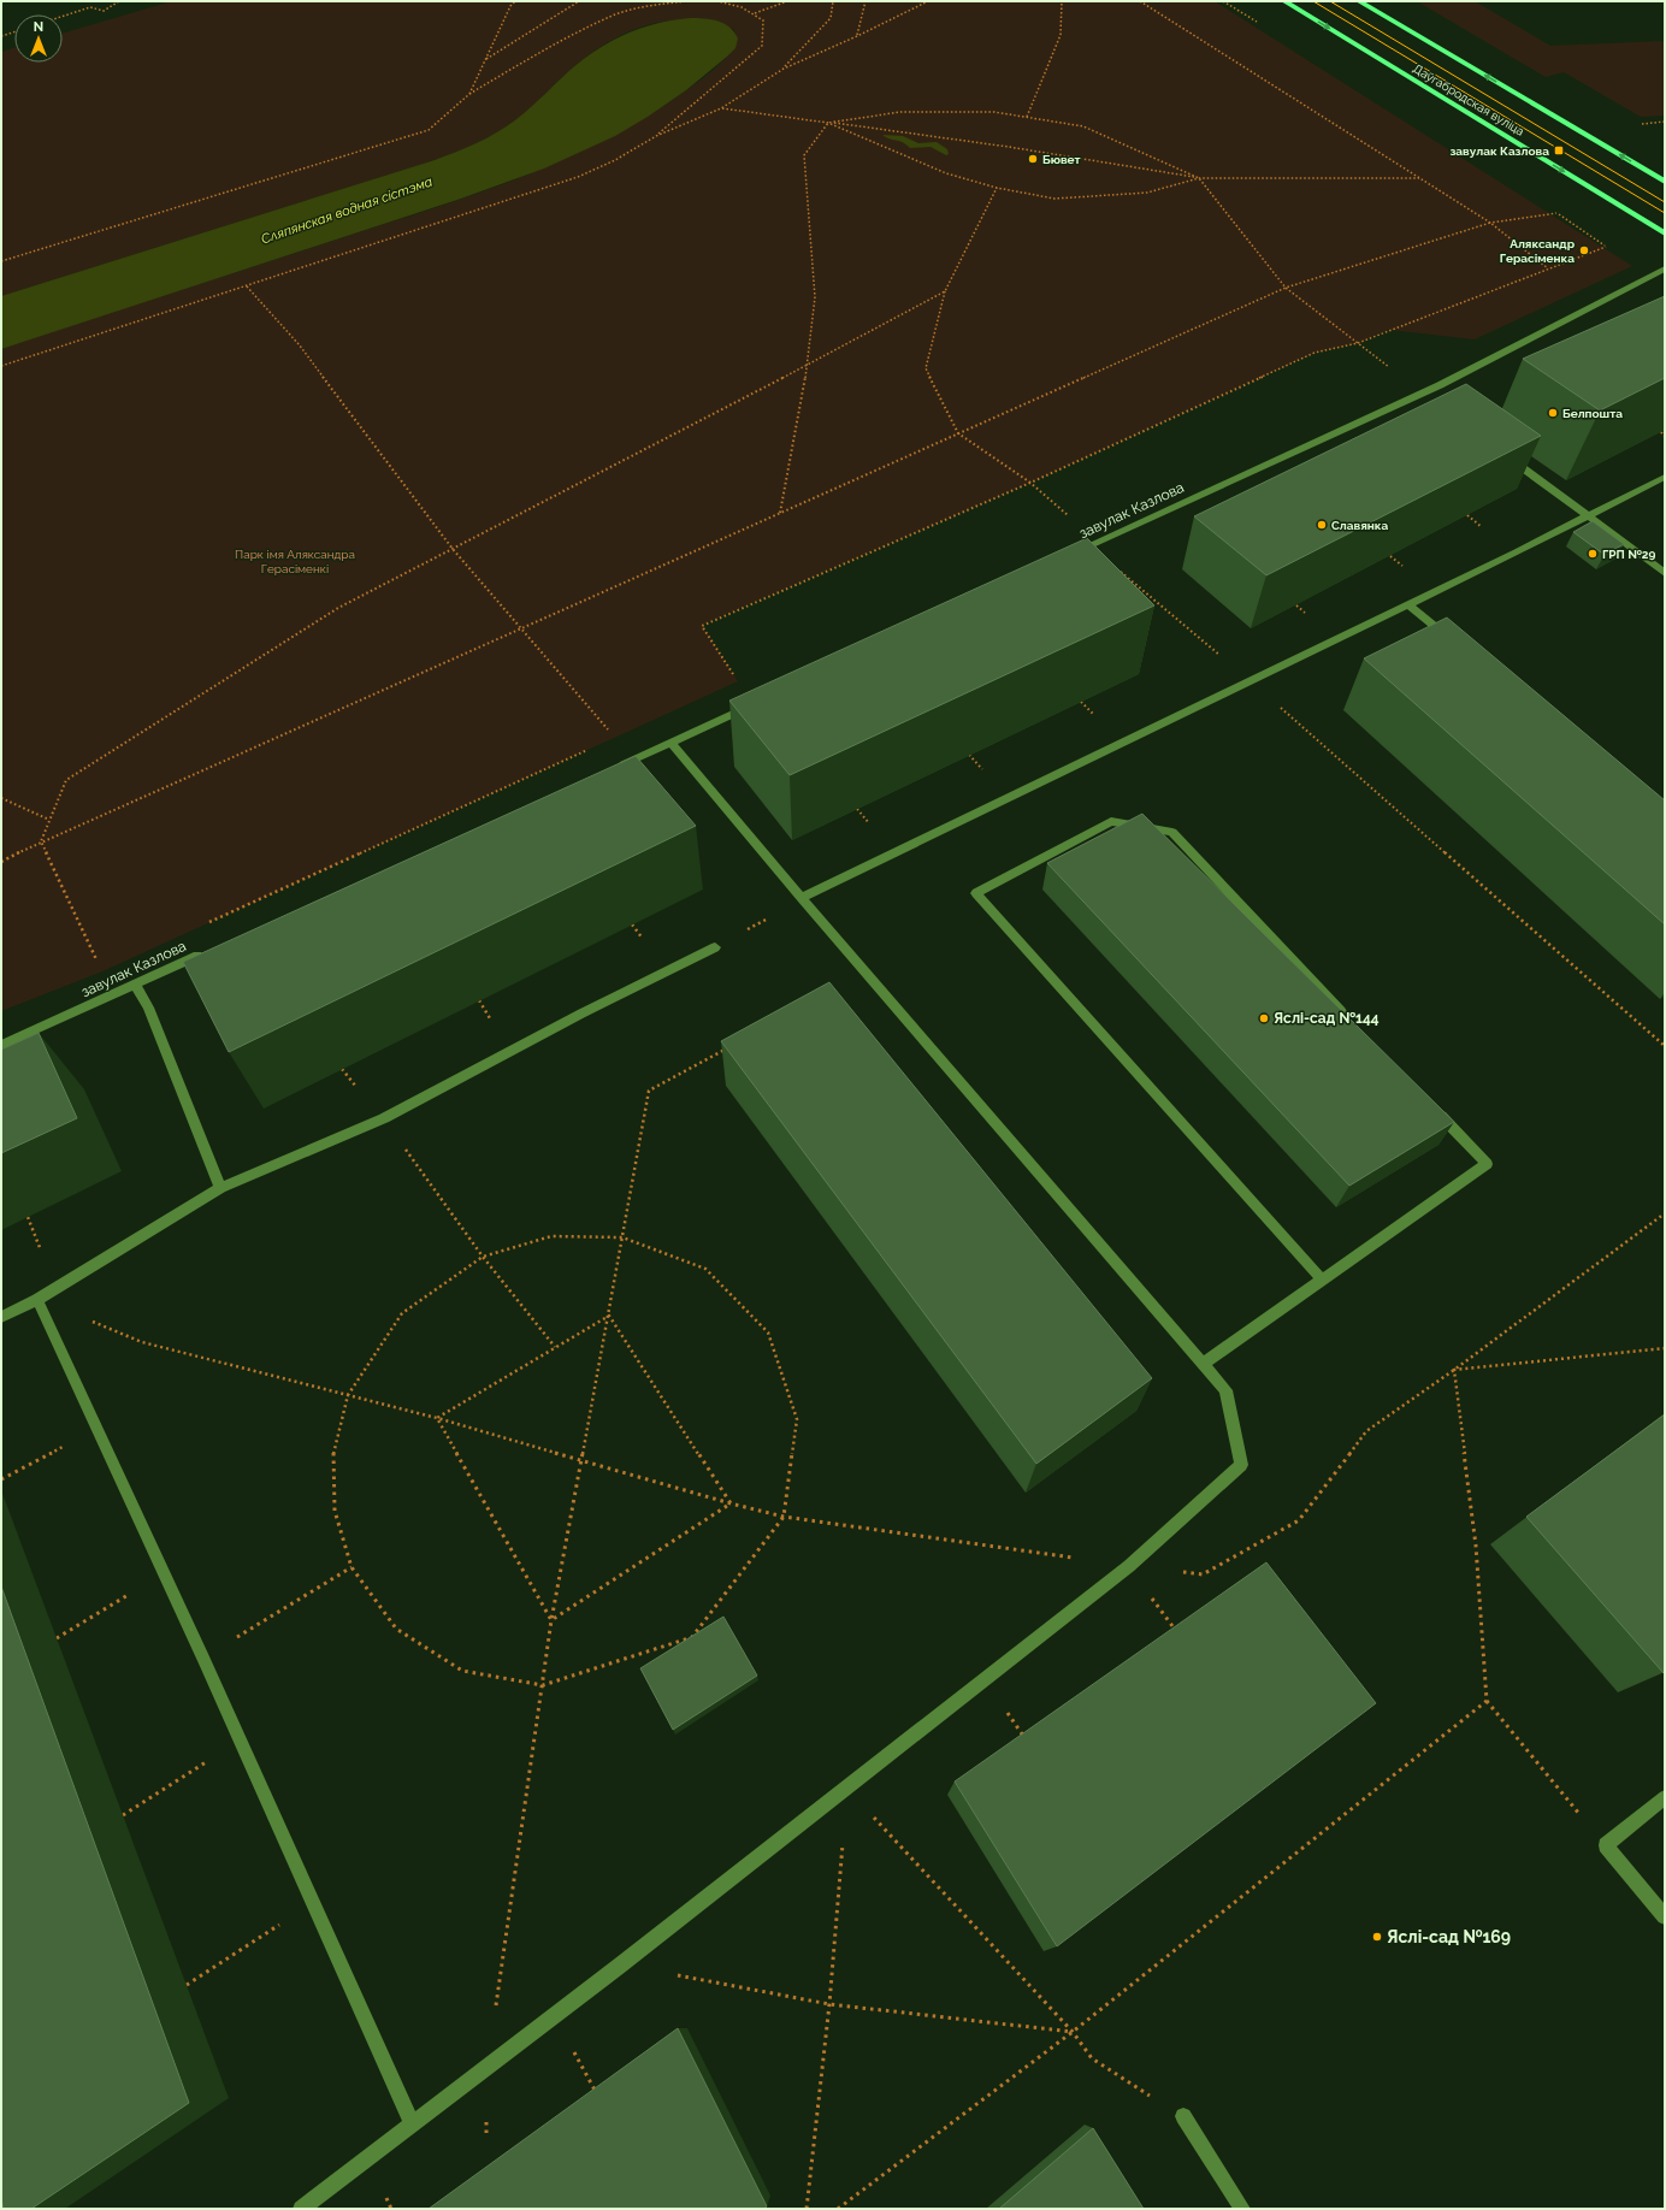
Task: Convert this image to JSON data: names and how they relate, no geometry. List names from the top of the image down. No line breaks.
{"streets":{"main road":["Даўгабродская вуліца"],"street":["завулак Казлова"]},"water":["Сляпянская водная сістэма"],"parks":["Парк імя Аляксандра Герасіменкі"],"places":{"transit":["завулак Казлова"],"other":["Бювет","Аляксандр Герасіменка","Белпошта","Славянка","ГРП №29","Яслі-сад №144","Яслі-сад №169"]},"north":"top"}
